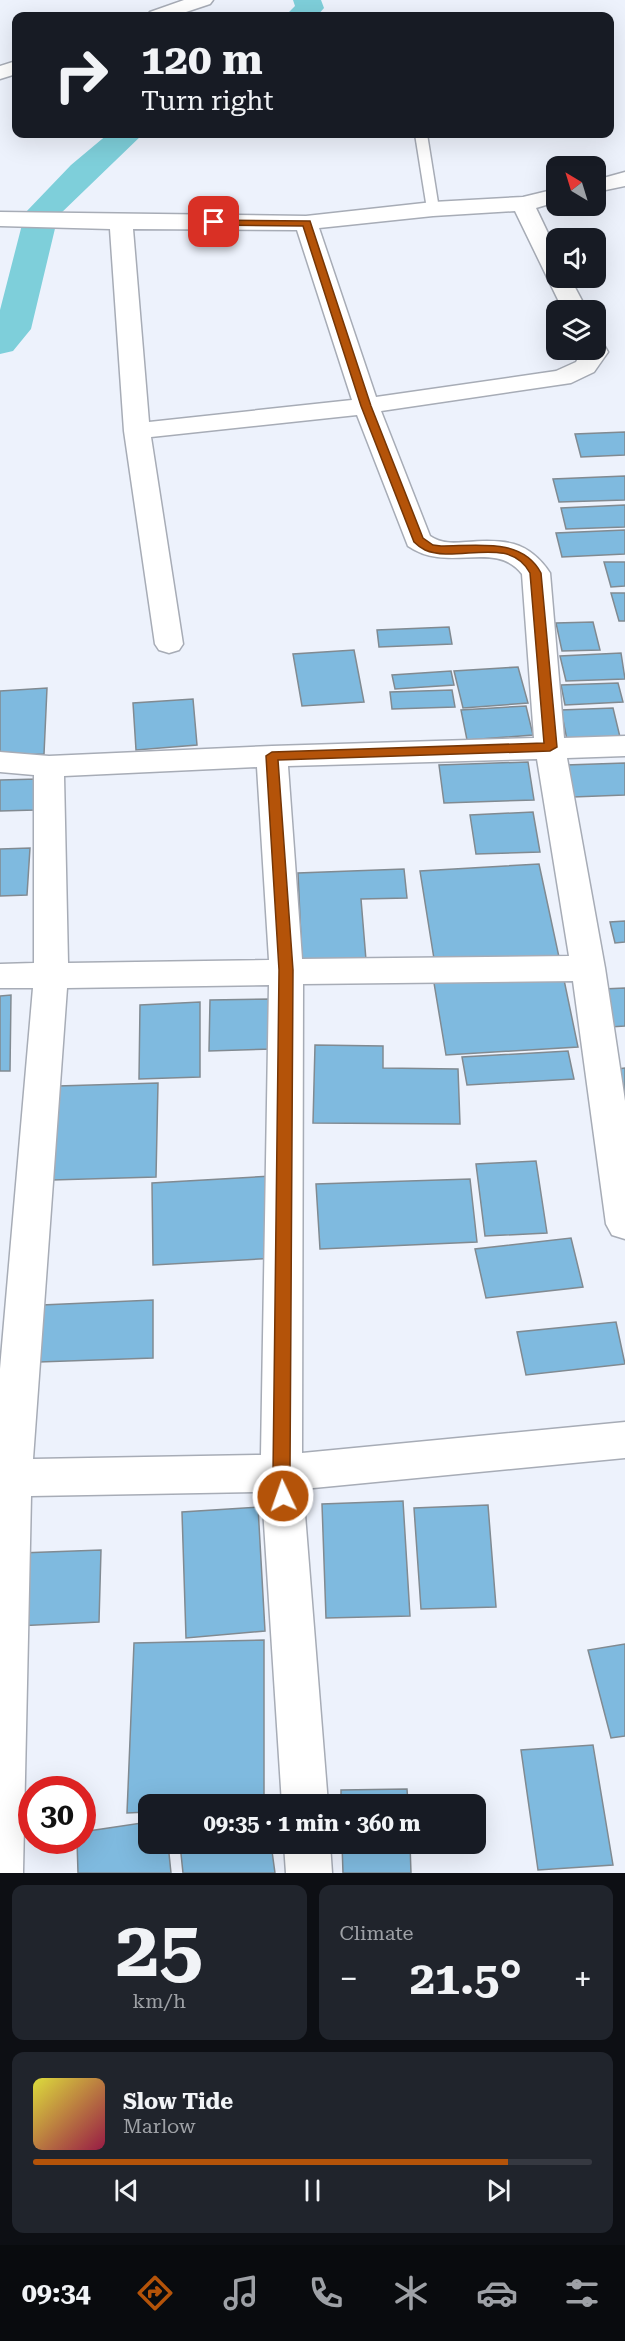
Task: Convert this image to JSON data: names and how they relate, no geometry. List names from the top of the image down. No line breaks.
{"north":"top left","page":{"turn":["120 m","Turn right"],"limit":"30","trip":"09:35 · 1 min · 360 m","tile":[["25","km/h"],"Climate"],"heat":["−","21.5°","+"],"song":["Slow Tide","Marlow"],"tabs":"09:34"}}
